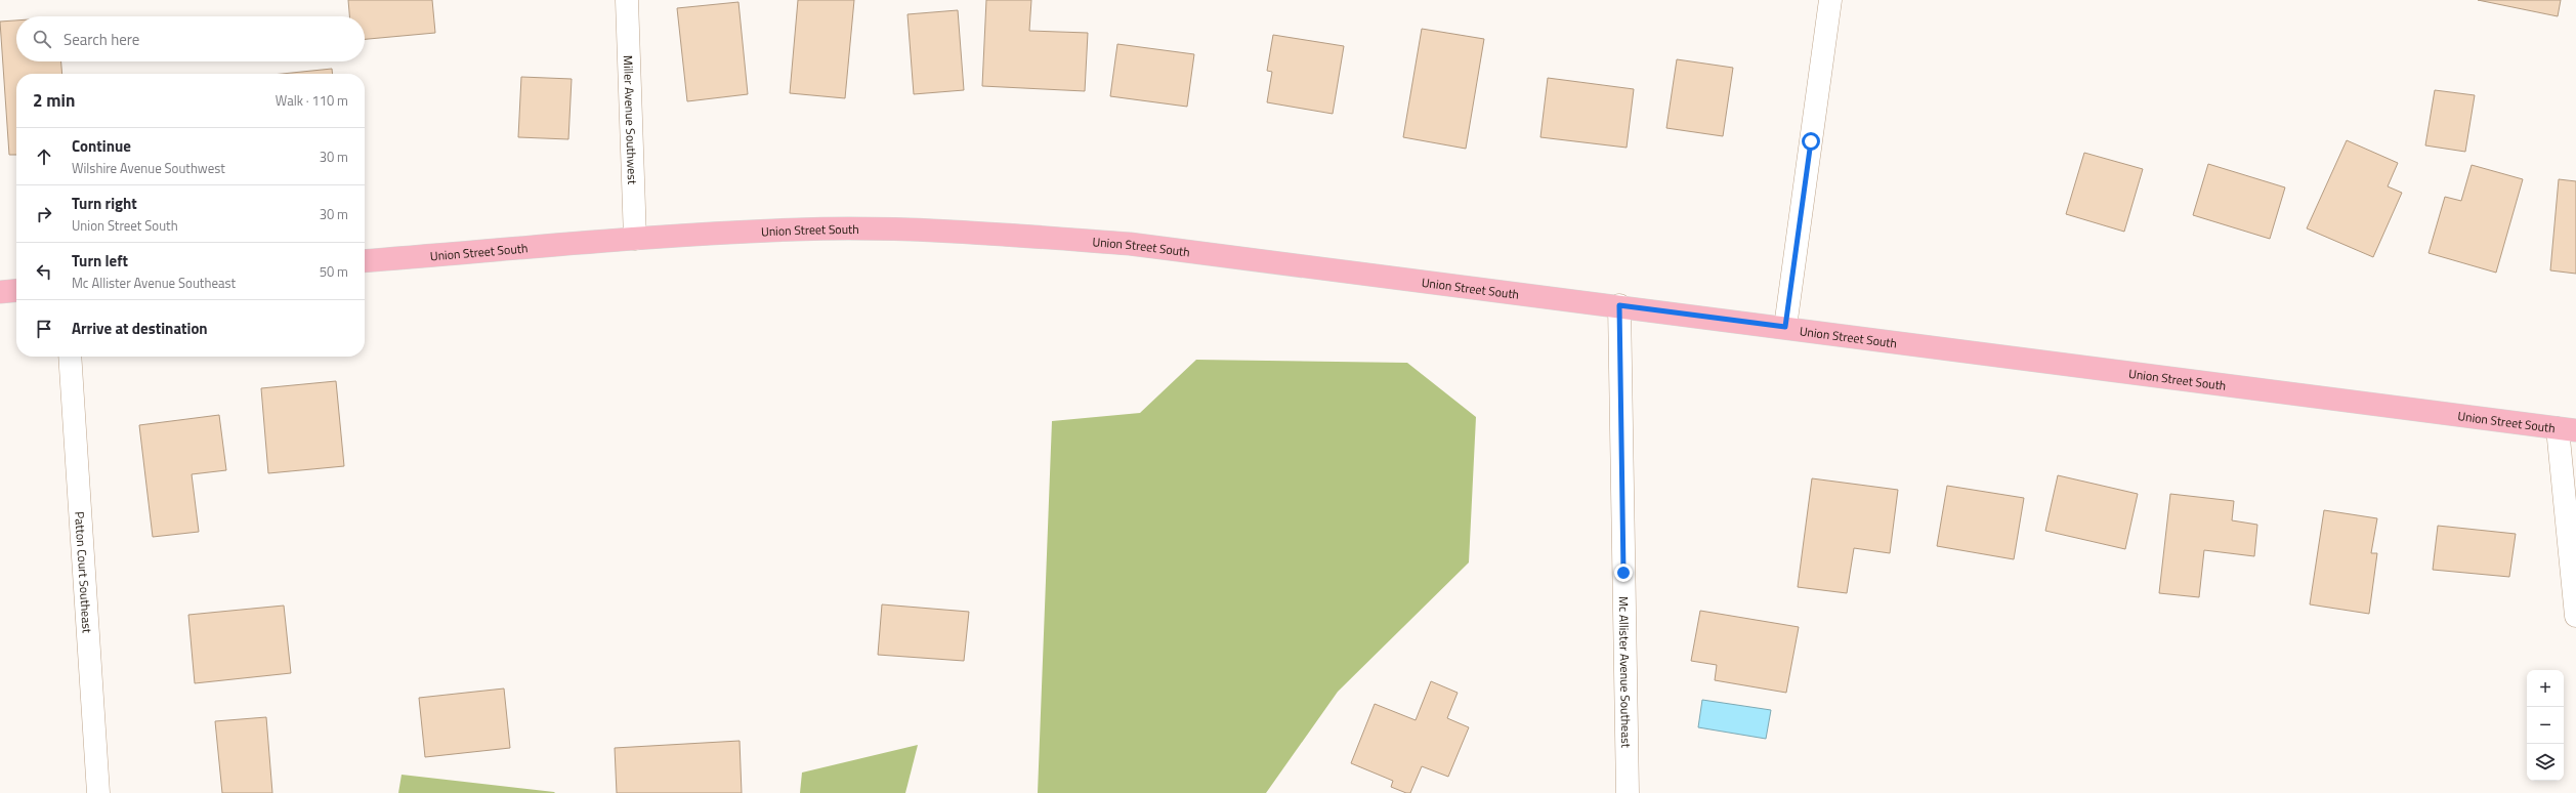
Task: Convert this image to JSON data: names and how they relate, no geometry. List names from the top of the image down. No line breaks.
{"streets":{"main road":["Union Street South"],"street":["Miller Avenue Southwest","Patton Court Southeast","Mc Allister Avenue Southeast"]},"crossings":[["Miller Avenue Southwest","Union Street South"],["Union Street South","Mc Allister Avenue Southeast"]],"page":{"search":"Search here","heading":["2 min","Walk · 110 m"],"list":[["Continue","Wilshire Avenue Southwest","30 m"],["Turn right","Union Street South","30 m"],["Turn left","Mc Allister Avenue Southeast","50 m"],"Arrive at destination"],"map_buttons":["+","−"]}}
